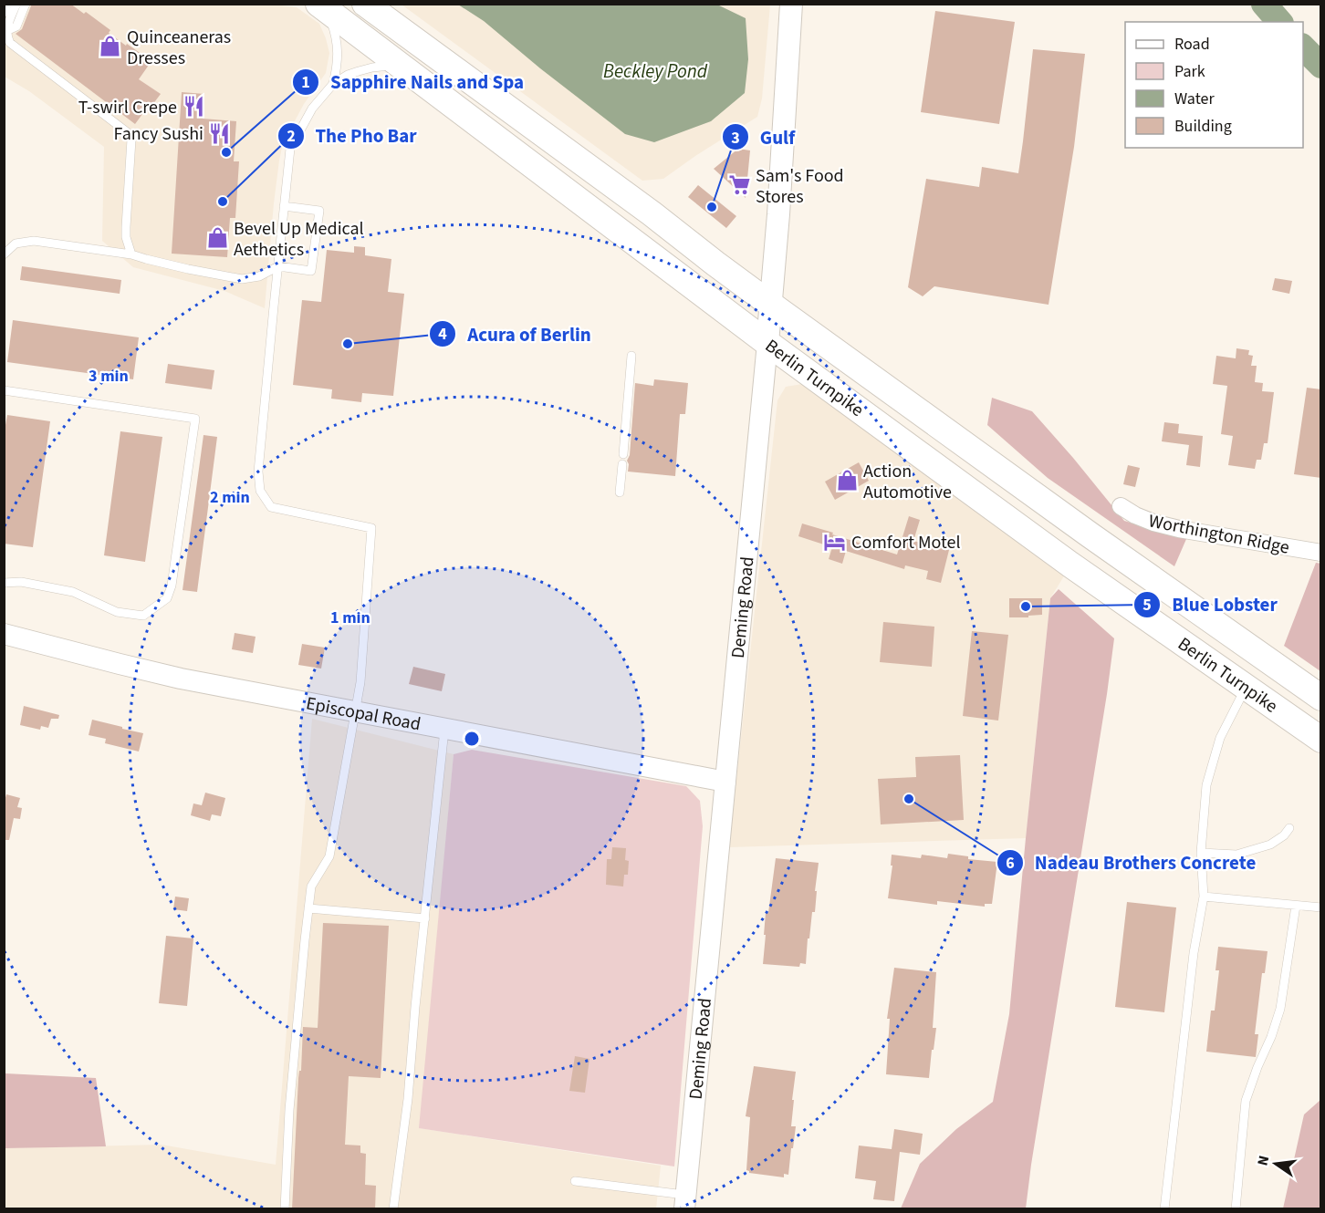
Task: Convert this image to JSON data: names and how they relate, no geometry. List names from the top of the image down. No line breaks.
{"streets":{"highway":["Berlin Turnpike"],"main road":["Deming Road"],"street":["Worthington Ridge","Episcopal Road"]},"crossings":[["Berlin Turnpike","Deming Road"],["Deming Road","Episcopal Road"]],"water":["Beckley Pond"],"places":{"shop":["Quinceaneras Dresses","Bevel Up Medical Aethetics","Action Automotive"],"restaurant":["T-swirl Crepe","Fancy Sushi"],"other":["Sapphire Nails and Spa","The Pho Bar","Gulf","Acura of Berlin","Blue Lobster","Nadeau Brothers Concrete"],"supermarket":["Sam's Food Stores"],"hotel":["Comfort Motel"]},"legend":["Road","Park","Water","Building"],"north":"left","rings":["3 min","2 min","1 min"]}
